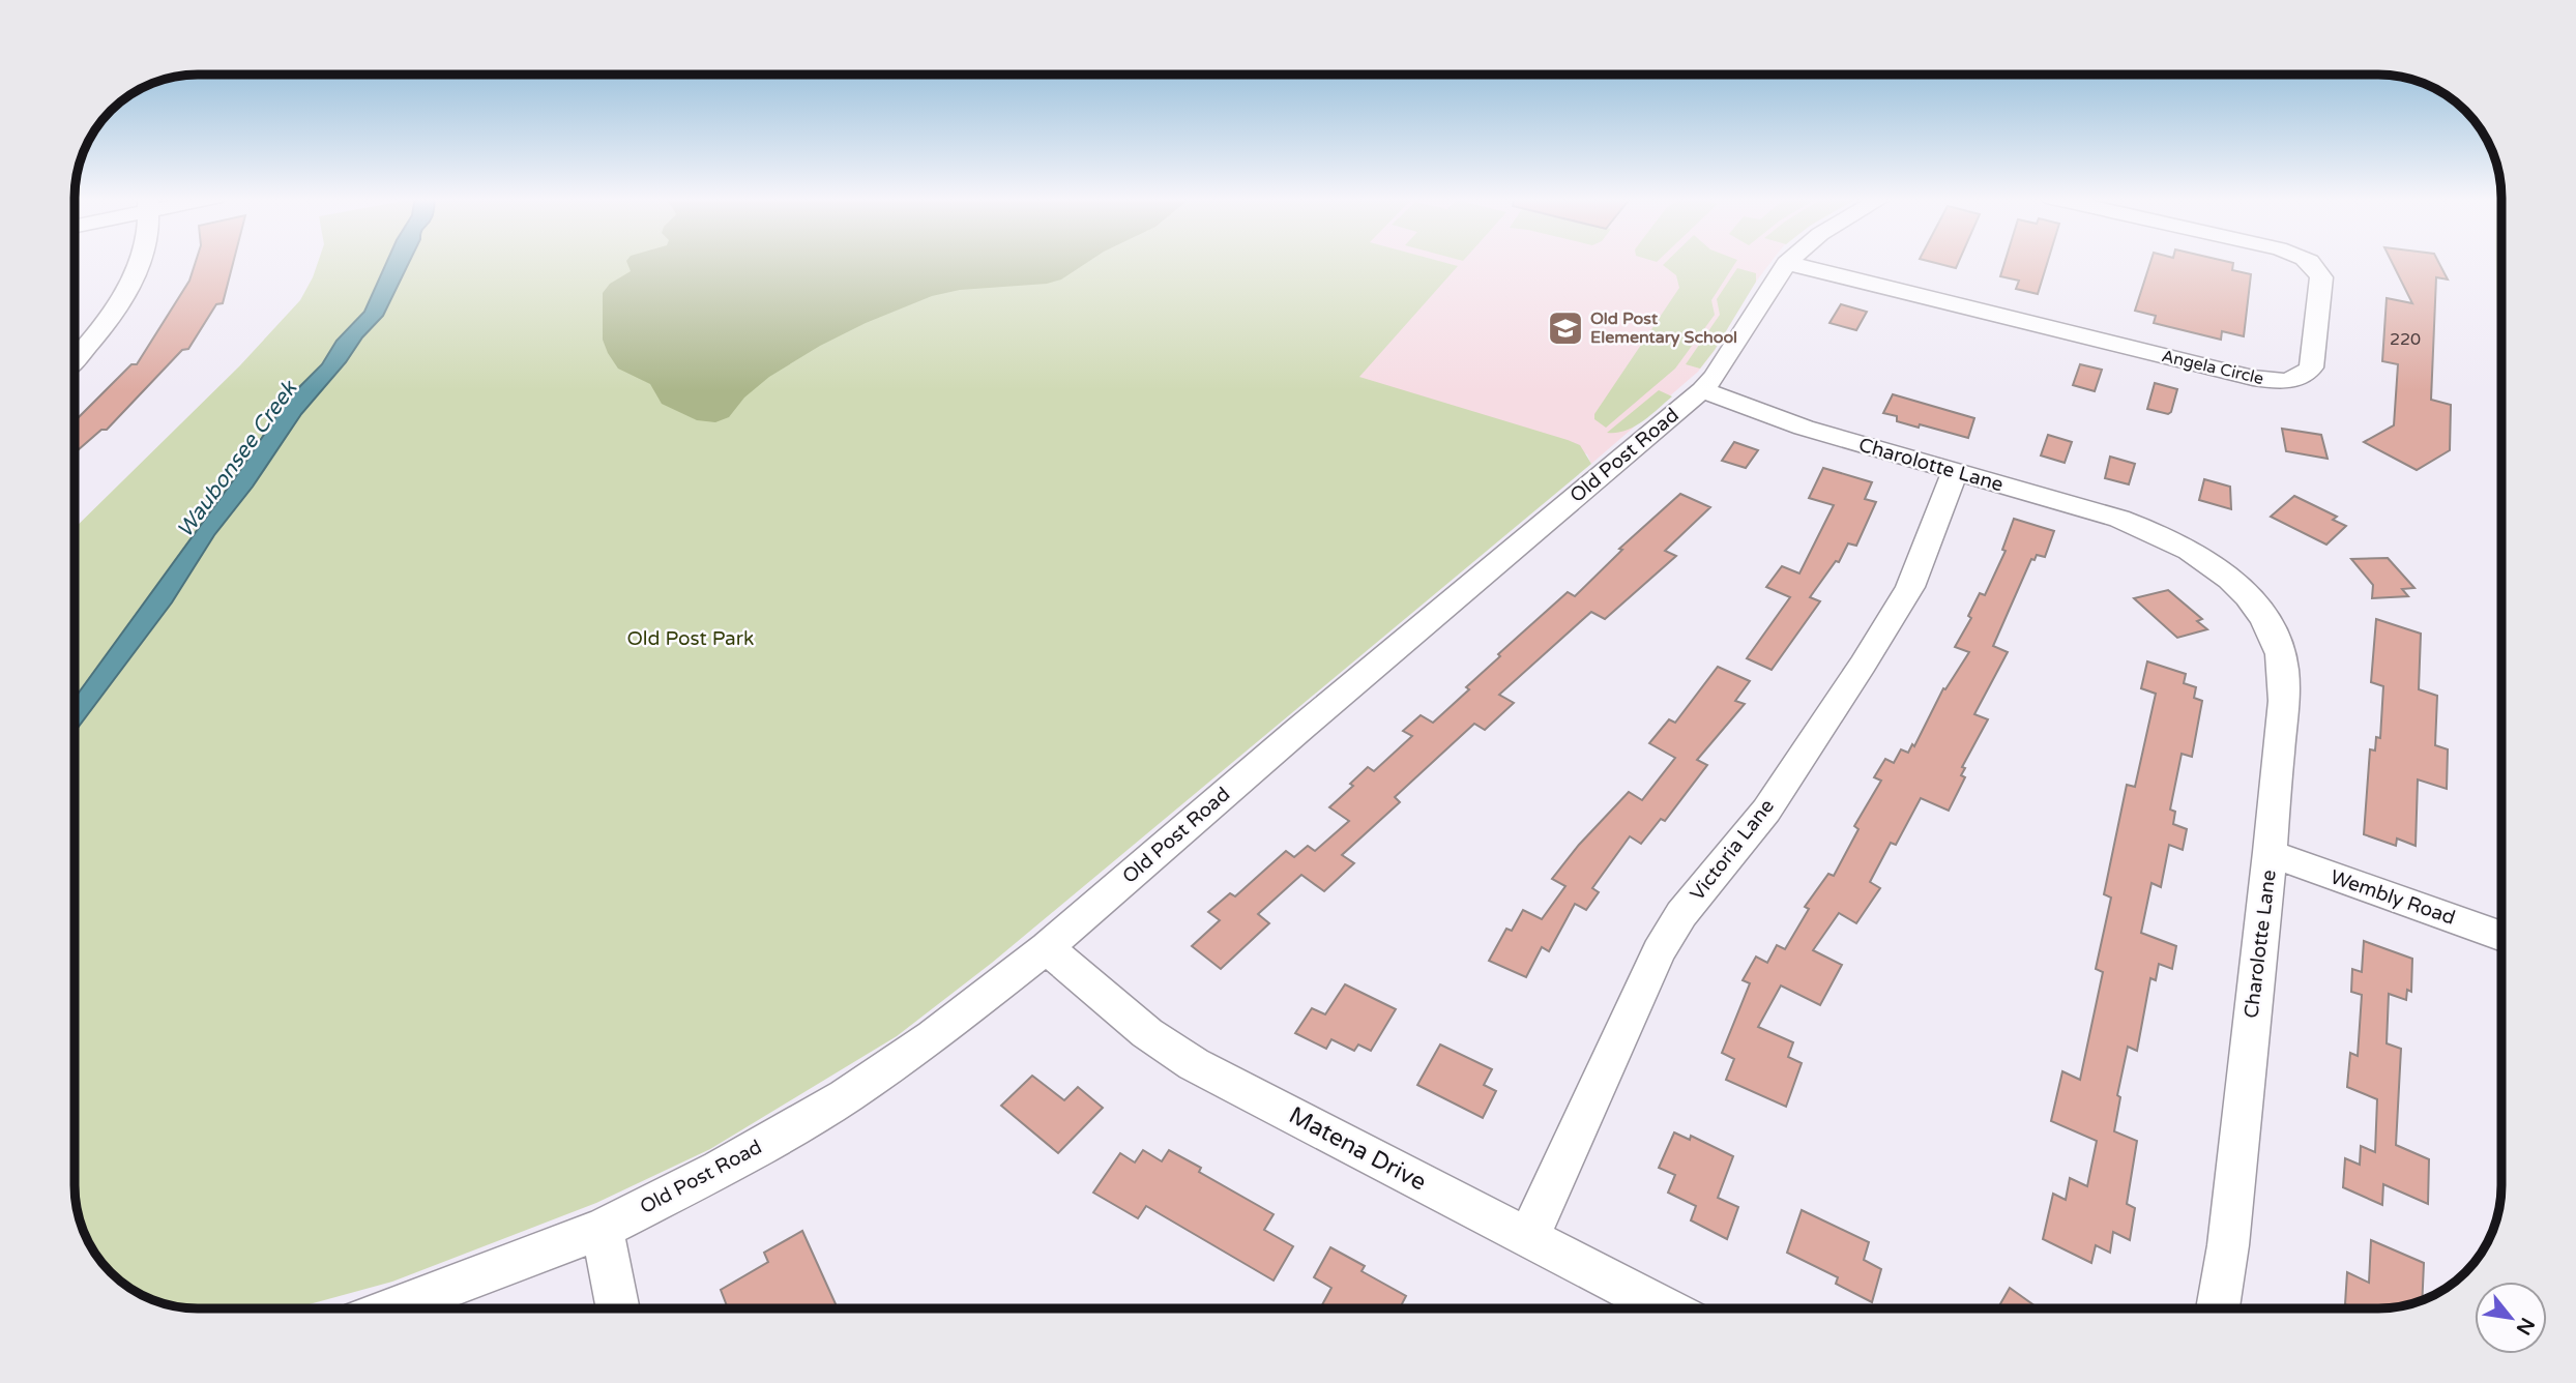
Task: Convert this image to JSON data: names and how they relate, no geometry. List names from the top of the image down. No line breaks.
{"streets":{"street":["Angela Circle","Old Post Road","Charolotte Lane","Victoria Lane","Wembly Road","Matena Drive"]},"crossings":[["Angela Circle","Old Post Road"],["Old Post Road","Charolotte Lane"],["Old Post Road","Matena Drive"],["Charolotte Lane","Victoria Lane"],["Charolotte Lane","Wembly Road"],["Victoria Lane","Matena Drive"]],"water":["Waubonsee Creek"],"parks":["Old Post Park"],"places":{"school or university":["Old Post Elementary School"]},"house_numbers":["220"],"north":"bottom right"}
